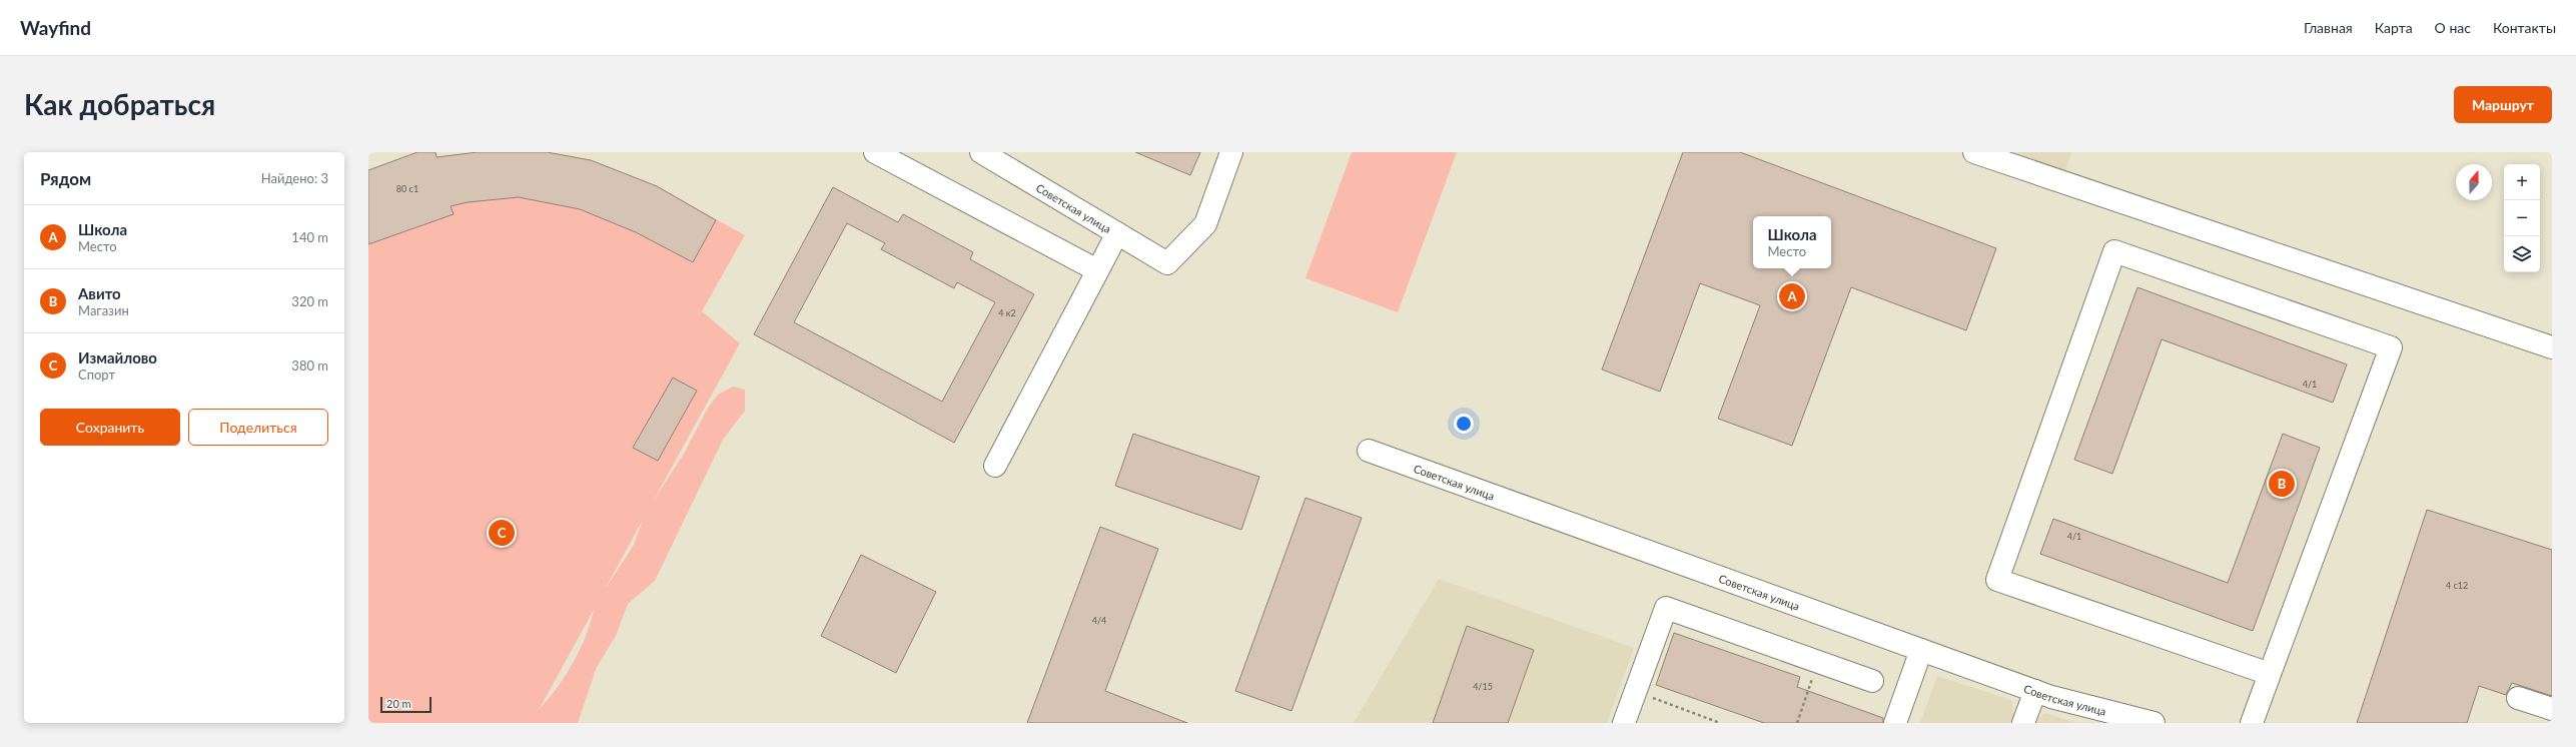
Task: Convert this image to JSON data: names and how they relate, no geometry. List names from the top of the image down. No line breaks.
{"streets":{"street":["Советская улица"]},"house_numbers":["80 с1","4 к2","4/1","4/1","4 с12","4/4","4/15"],"scale_bar":"20 m","north":"top","page":{"header":"Wayfind","nav":["Главная","Карта","О нас","Контакты"],"buttons":["Маршрут",["Сохранить","Поделиться"]],"title":"Как добраться","heading":["Рядом","Найдено: 3"],"map_buttons":["+","−"],"list":[{"mark":"A","name":"Школа","note":"Место","value":"140 m"},{"mark":"B","name":"Авито","note":"Магазин","value":"320 m"},{"mark":"C","name":"Измайлово","note":"Спорт","value":"380 m"}],"popup":["Школа","Место"],"pins":["A","B","C"],"scale":"20 m"}}
